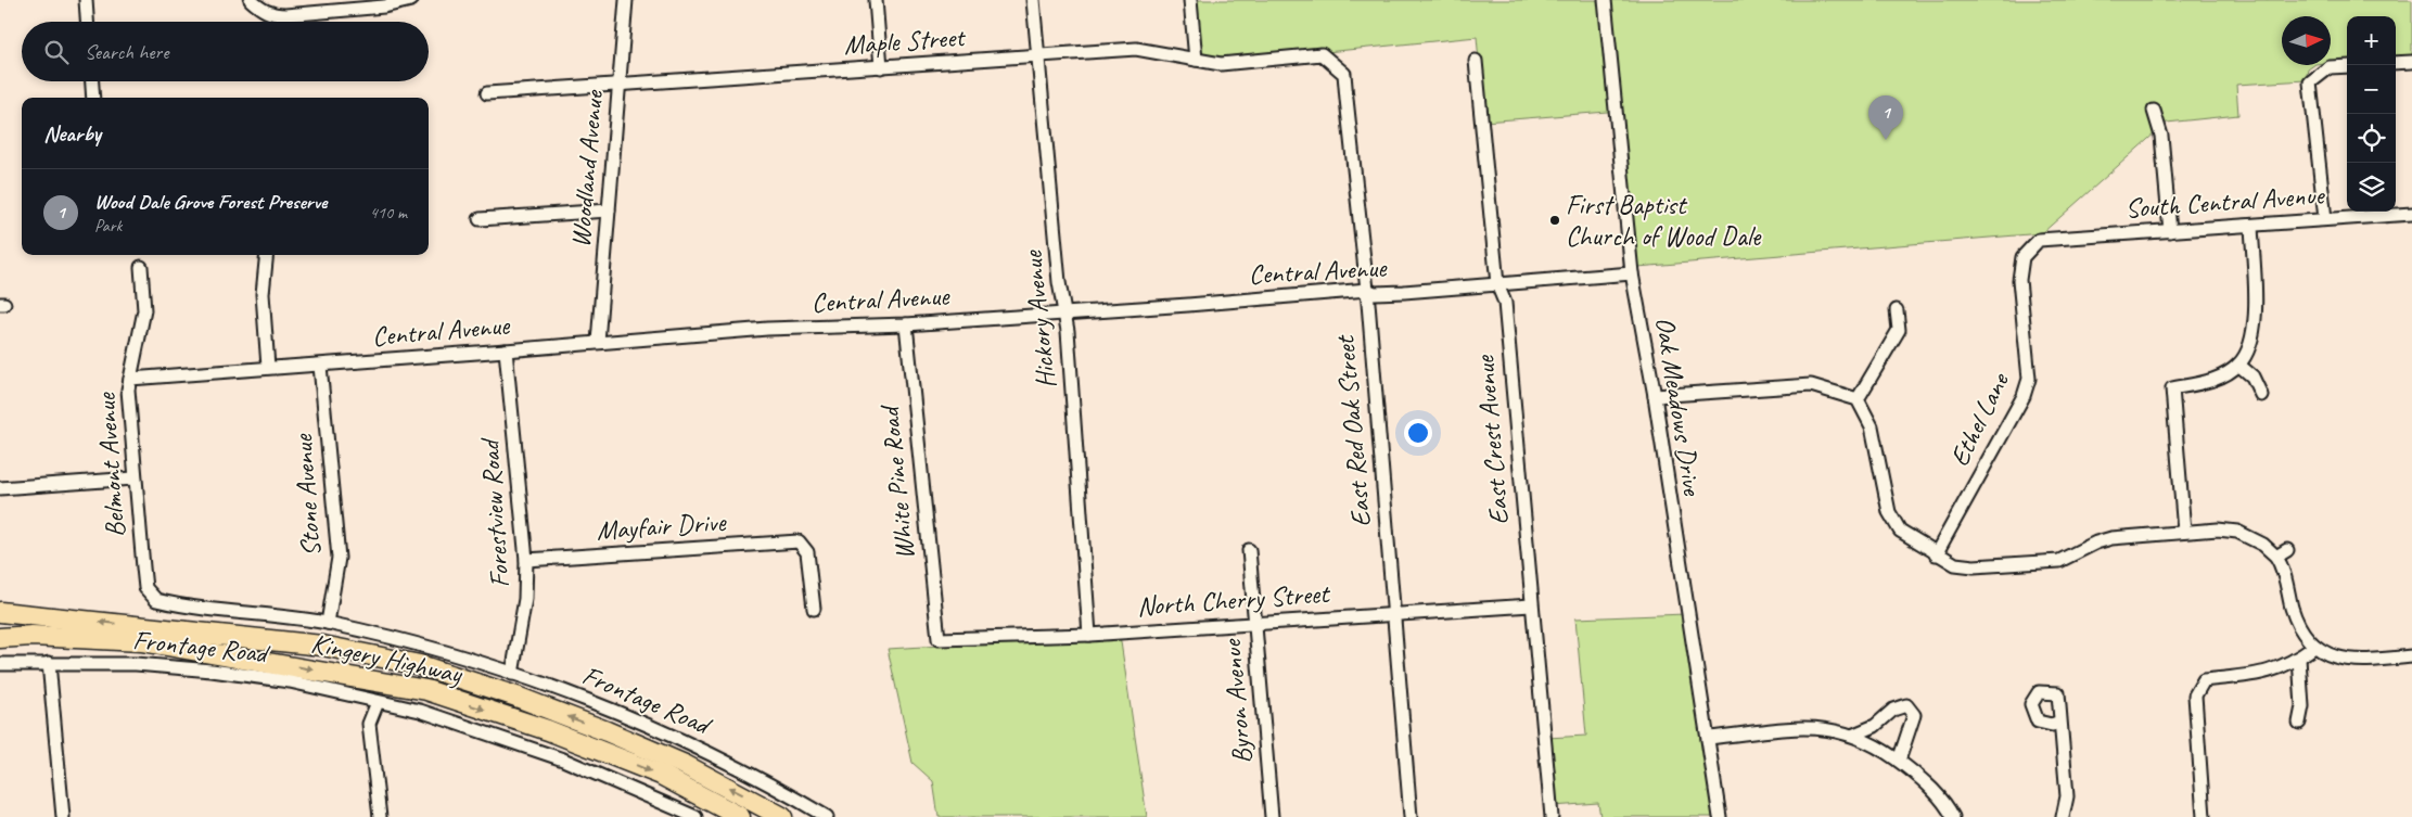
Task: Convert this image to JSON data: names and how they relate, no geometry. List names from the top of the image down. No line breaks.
{"streets":{"highway":["Kingery Highway"],"street":["Maple Street","Woodland Avenue","South Central Avenue","Central Avenue","Hickory Avenue","Oak Meadows Drive","Ethel Lane","East Red Oak Street","East Crest Avenue","Belmont Avenue","White Pine Road","Stone Avenue","Forestview Road","Mayfair Drive","North Cherry Street","Frontage Road","Byron Avenue"]},"crossings":[["Maple Street","Woodland Avenue"],["Maple Street","Hickory Avenue"],["Maple Street","East Red Oak Street"],["Woodland Avenue","Central Avenue"],["South Central Avenue","Ethel Lane"],["Central Avenue","Hickory Avenue"],["Central Avenue","Oak Meadows Drive"],["Central Avenue","East Red Oak Street"],["Central Avenue","East Crest Avenue"],["Central Avenue","Belmont Avenue"],["Central Avenue","White Pine Road"],["Central Avenue","Stone Avenue"],["Central Avenue","Forestview Road"],["Hickory Avenue","North Cherry Street"],["East Red Oak Street","North Cherry Street"],["East Crest Avenue","North Cherry Street"],["Belmont Avenue","Frontage Road"],["White Pine Road","North Cherry Street"],["Stone Avenue","Frontage Road"],["Forestview Road","Mayfair Drive"],["Forestview Road","Frontage Road"],["North Cherry Street","Byron Avenue"]],"places":["First Baptist Church of Wood Dale"],"north":"right","page":{"map_buttons":["+","−"],"search":"Search here","pins":"1","heading":"Nearby","list":[{"mark":"1","name":"Wood Dale Grove Forest Preserve","note":"Park","value":"410 m"}]}}
